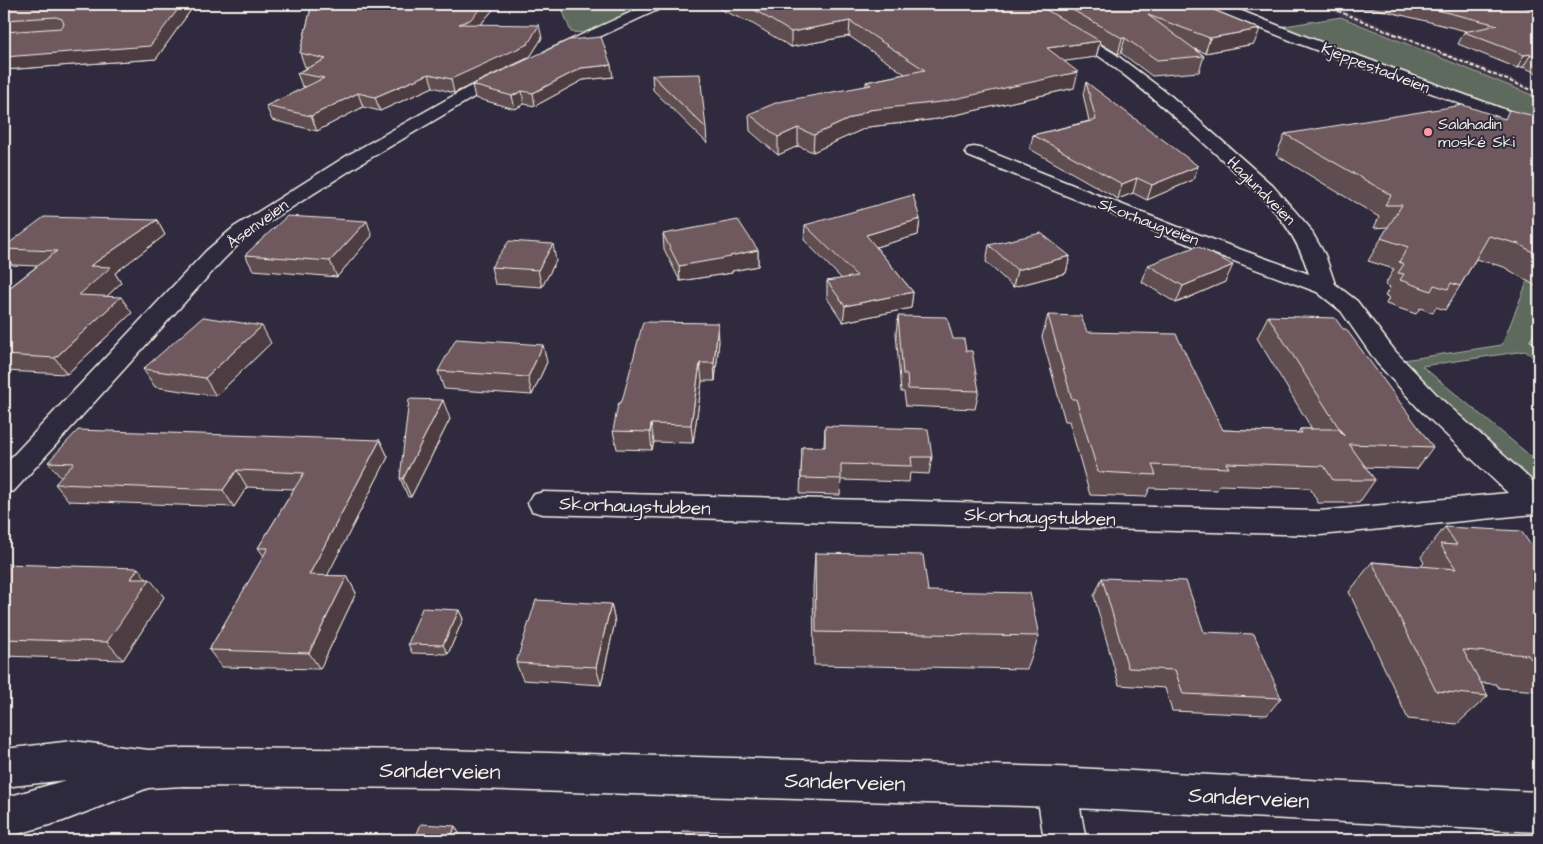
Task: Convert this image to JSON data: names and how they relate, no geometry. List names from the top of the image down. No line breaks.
{"streets":{"street":["Kjeppestadveien","Haglundveien","Skorhaugveien","Åsenveien","Skorhaugstubben","Sanderveien"]},"crossings":[["Haglundveien","Skorhaugveien"]],"places":["Salahadin moské Ski"]}
